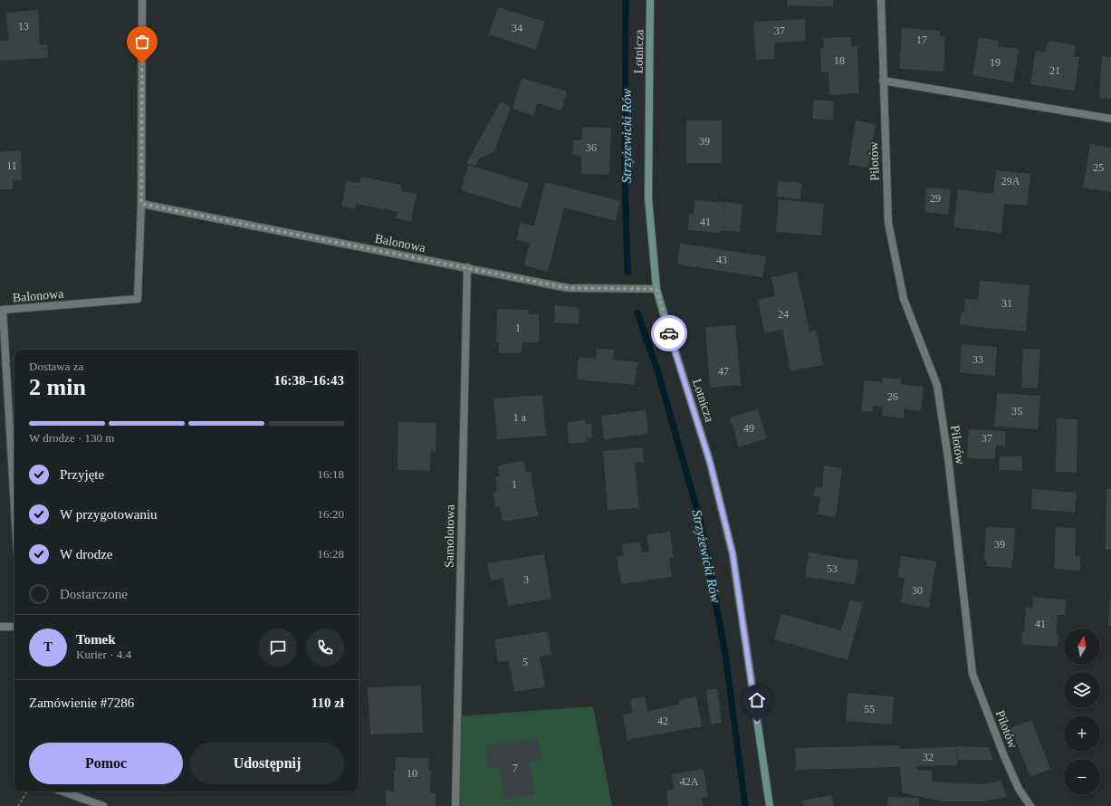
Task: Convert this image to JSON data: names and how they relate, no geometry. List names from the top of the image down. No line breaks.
{"streets":{"street":["Lotnicza","Pilotów","Balonowa","Samolotowa"]},"crossings":[["Lotnicza","Balonowa"],["Balonowa","Samolotowa"]],"water":["Strzyżewicki Rów"],"house_numbers":["13","34","37","17","18","19","21","39","36","11","25","29A","29","41","43","31","24","1","33","47","26","35","1 a","49","37","1","39","53","3","30","41","5","55","42","32","7","10","42A"],"north":"top","page":{"heading":["2 min","Dostawa za","16:38–16:43"],"panel":["Tomek","Kurier · 4.4","Zamówienie #7286","110 zł"],"bar":"W drodze · 130 m","list":[["Przyjęte","16:18"],["W przygotowaniu","16:20"],["W drodze","16:28"],"Dostarczone"],"map_buttons":["+","−"],"round":"T","buttons":["Pomoc","Udostępnij"]}}
